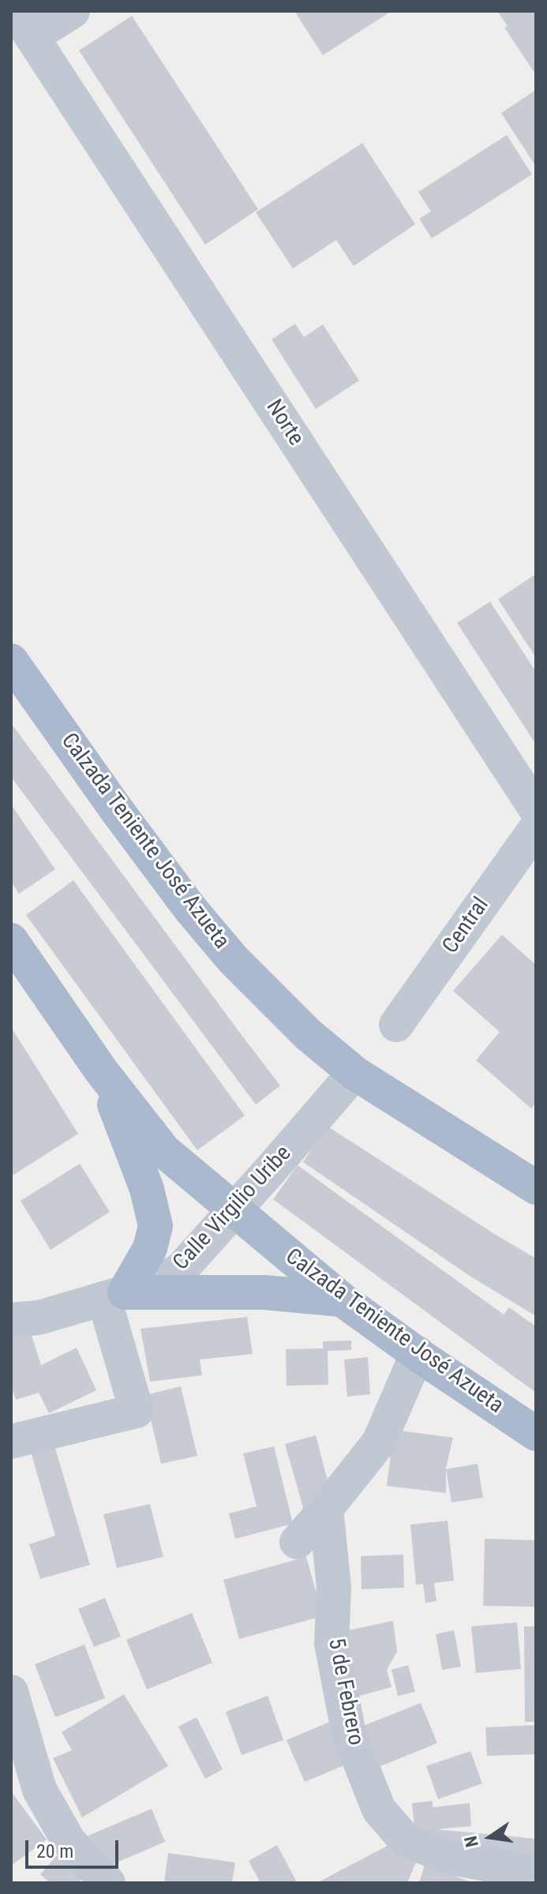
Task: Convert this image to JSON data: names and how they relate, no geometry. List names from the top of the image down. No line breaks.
{"streets":{"main road":["Calzada Teniente José Azueta"],"street":["Norte","Central","Calle Virgilio Uribe","5 de Febrero"]},"crossings":[["Calzada Teniente José Azueta","Calle Virgilio Uribe"]],"scale_bar":"20 m","north":"left"}
